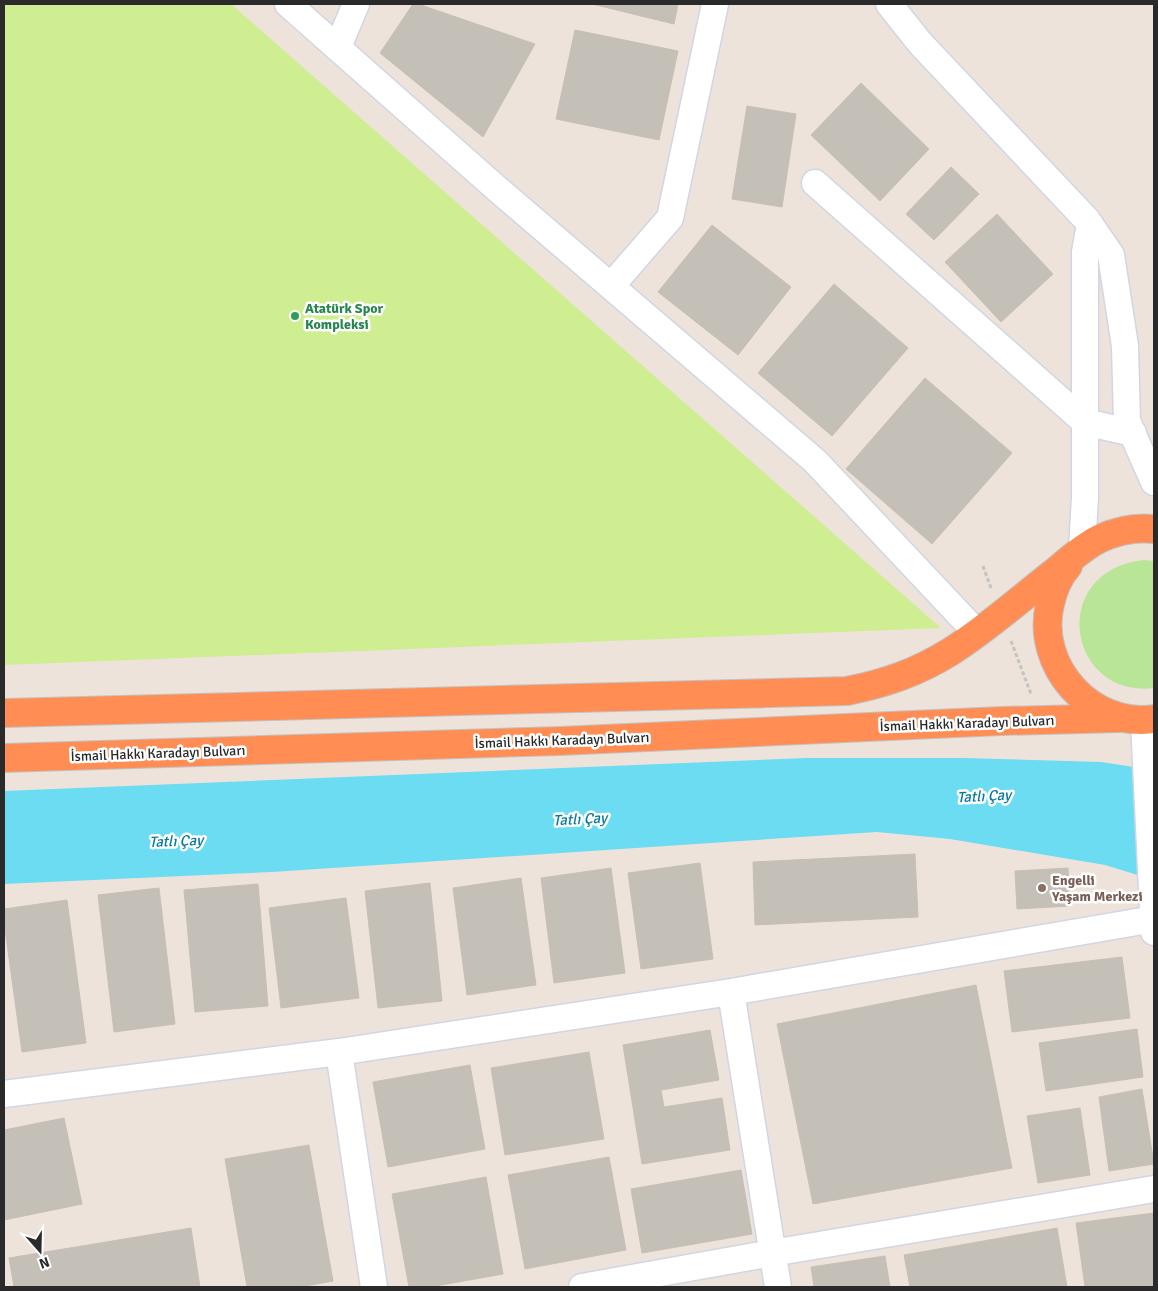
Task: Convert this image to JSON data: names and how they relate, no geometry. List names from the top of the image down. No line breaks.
{"streets":{"highway":["İsmail Hakkı Karadayı Bulvarı"]},"water":["Tatlı Çay"],"places":["Atatürk Spor Kompleksi","Engelli Yaşam Merkezi"],"north":"bottom"}
